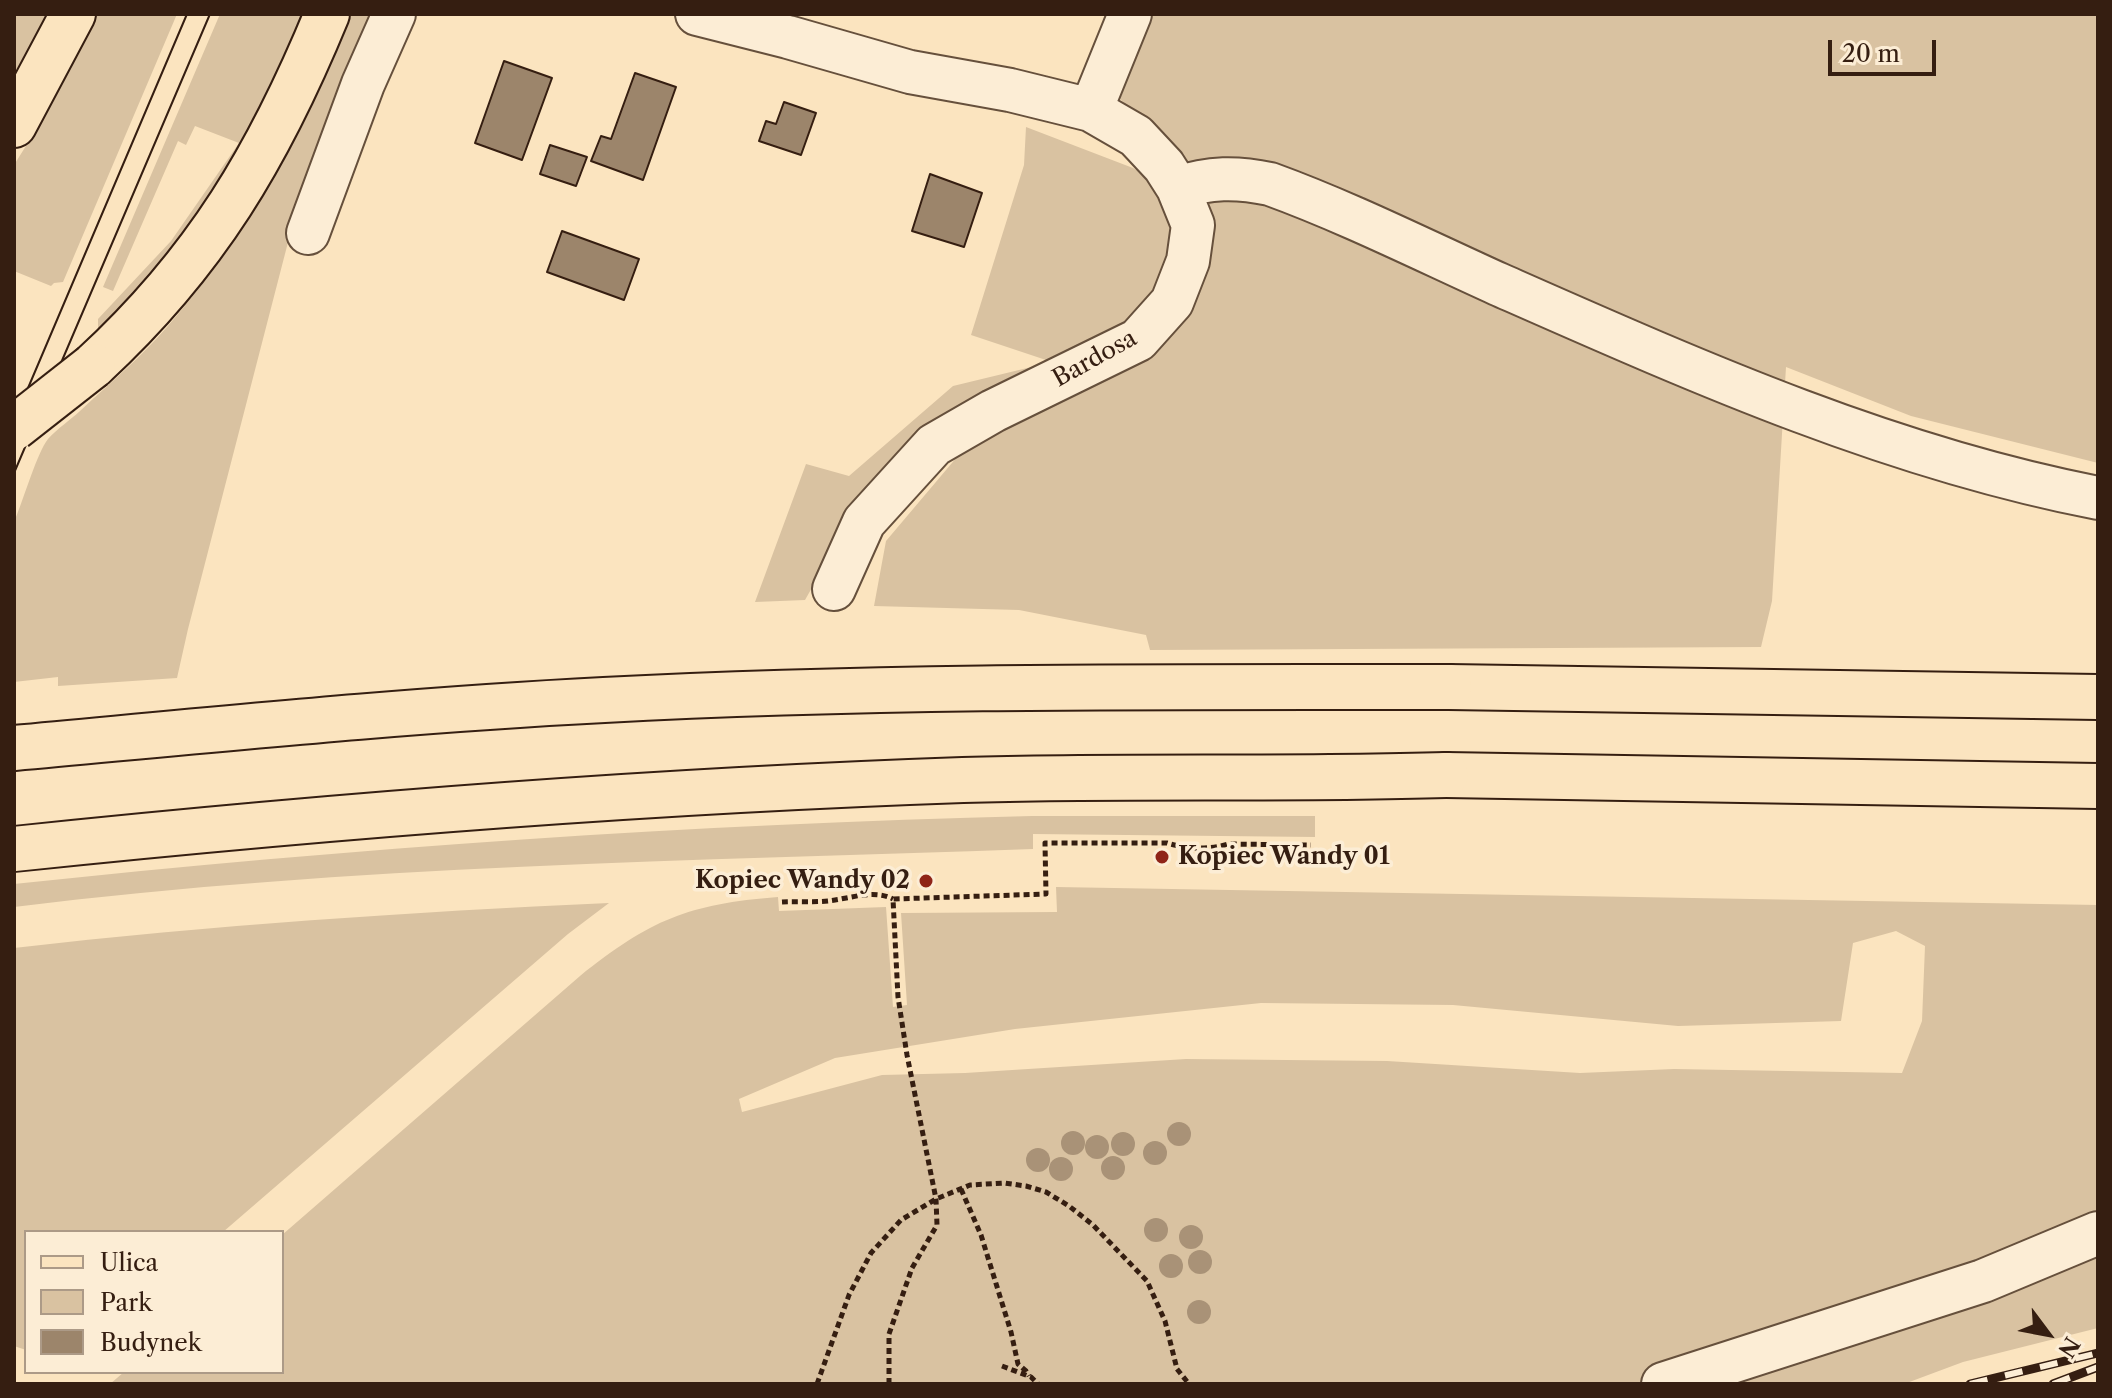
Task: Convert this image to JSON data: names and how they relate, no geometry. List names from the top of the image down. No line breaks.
{"streets":{"street":["Bardosa"]},"places":["Kopiec Wandy 01","Kopiec Wandy 02"],"legend":["Ulica","Park","Budynek"],"scale_bar":"20 m","north":"bottom right"}
